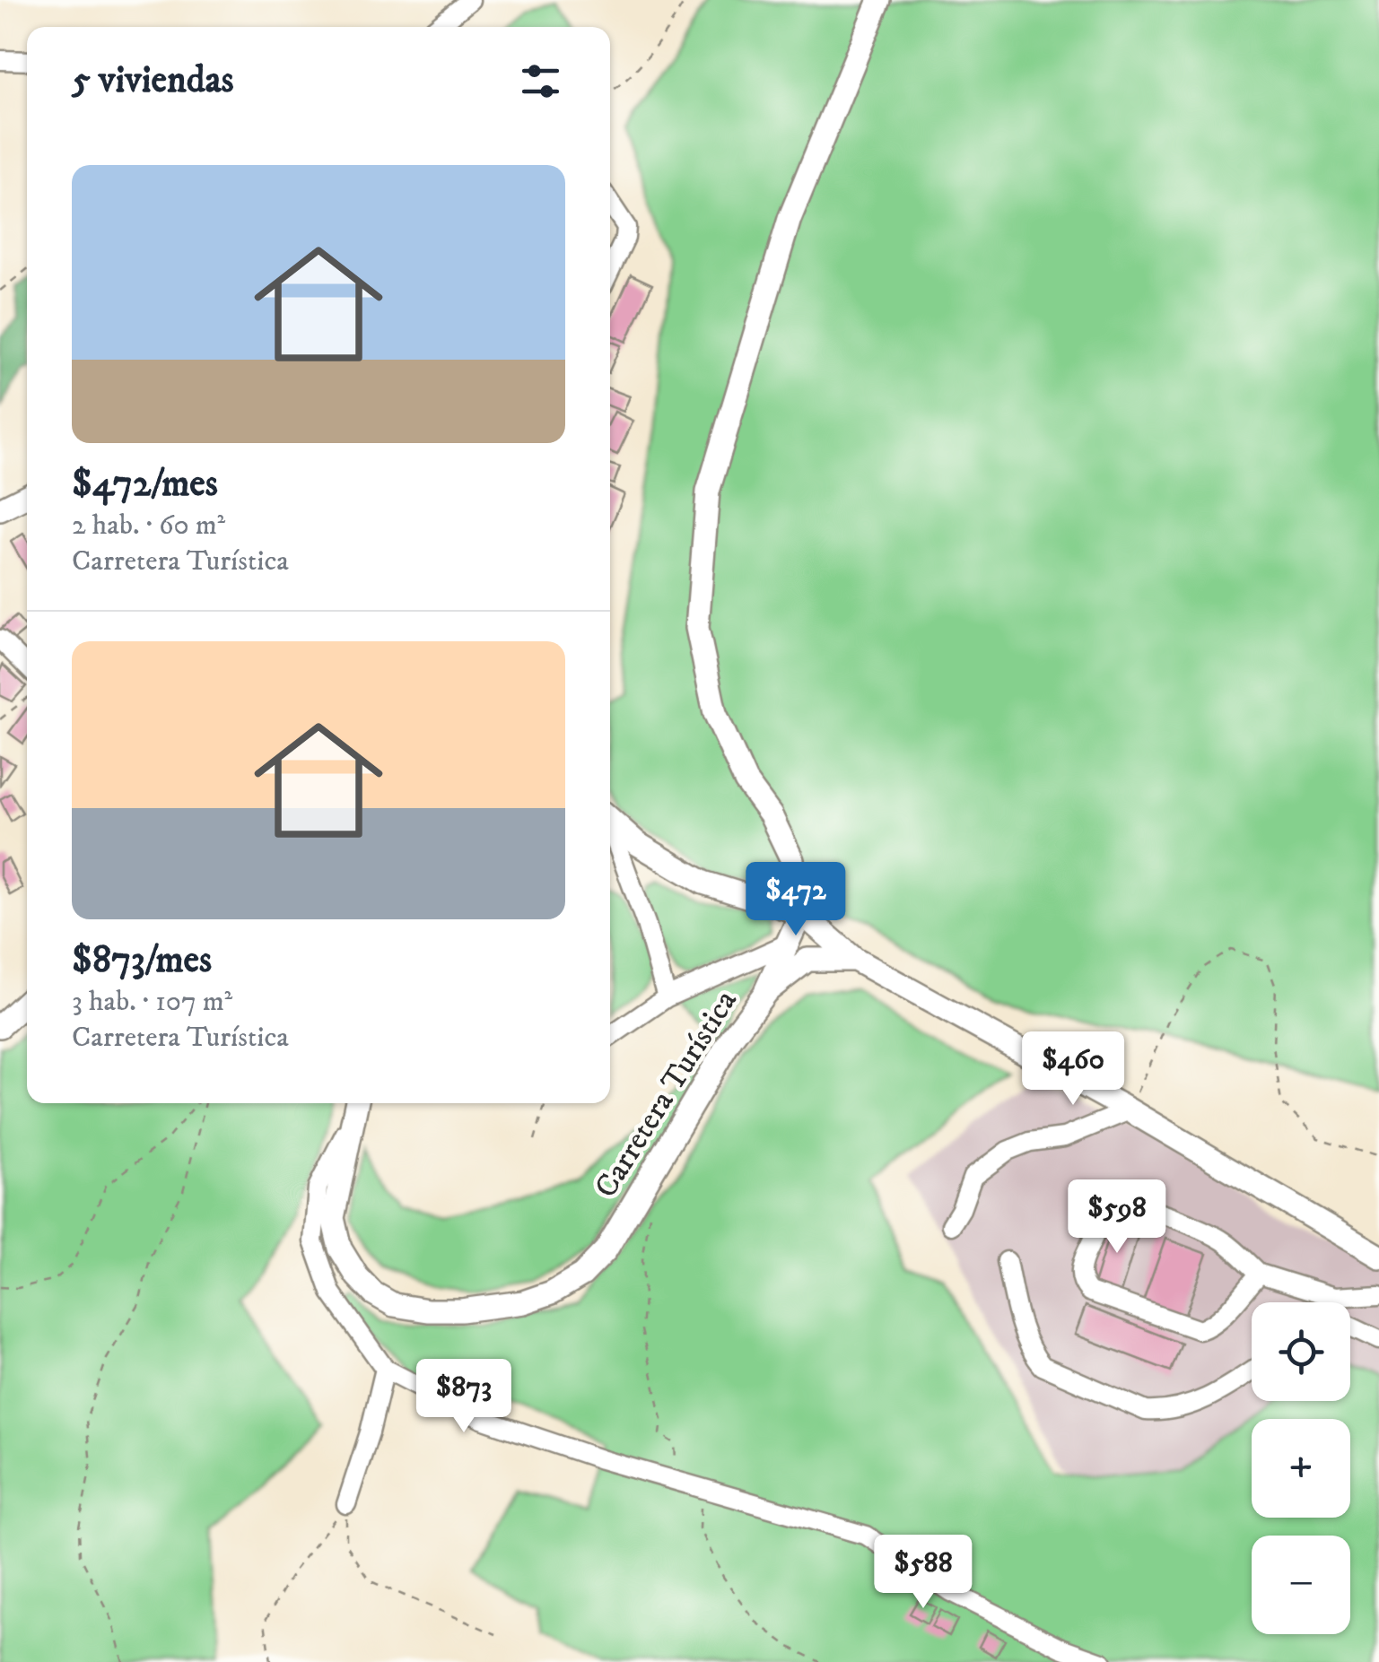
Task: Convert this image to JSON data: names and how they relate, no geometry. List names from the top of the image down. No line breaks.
{"streets":{"main road":["Carretera Turística"]},"page":{"heading":"5 viviendas","list":[{"name":"$472/mes","note":"2 hab. · 60 m² · Carretera Turística"},{"name":"$873/mes","note":"3 hab. · 107 m² · Carretera Turística"}],"price":["$472","$460","$598","$873","$588"],"map_buttons":["+","−"]}}
